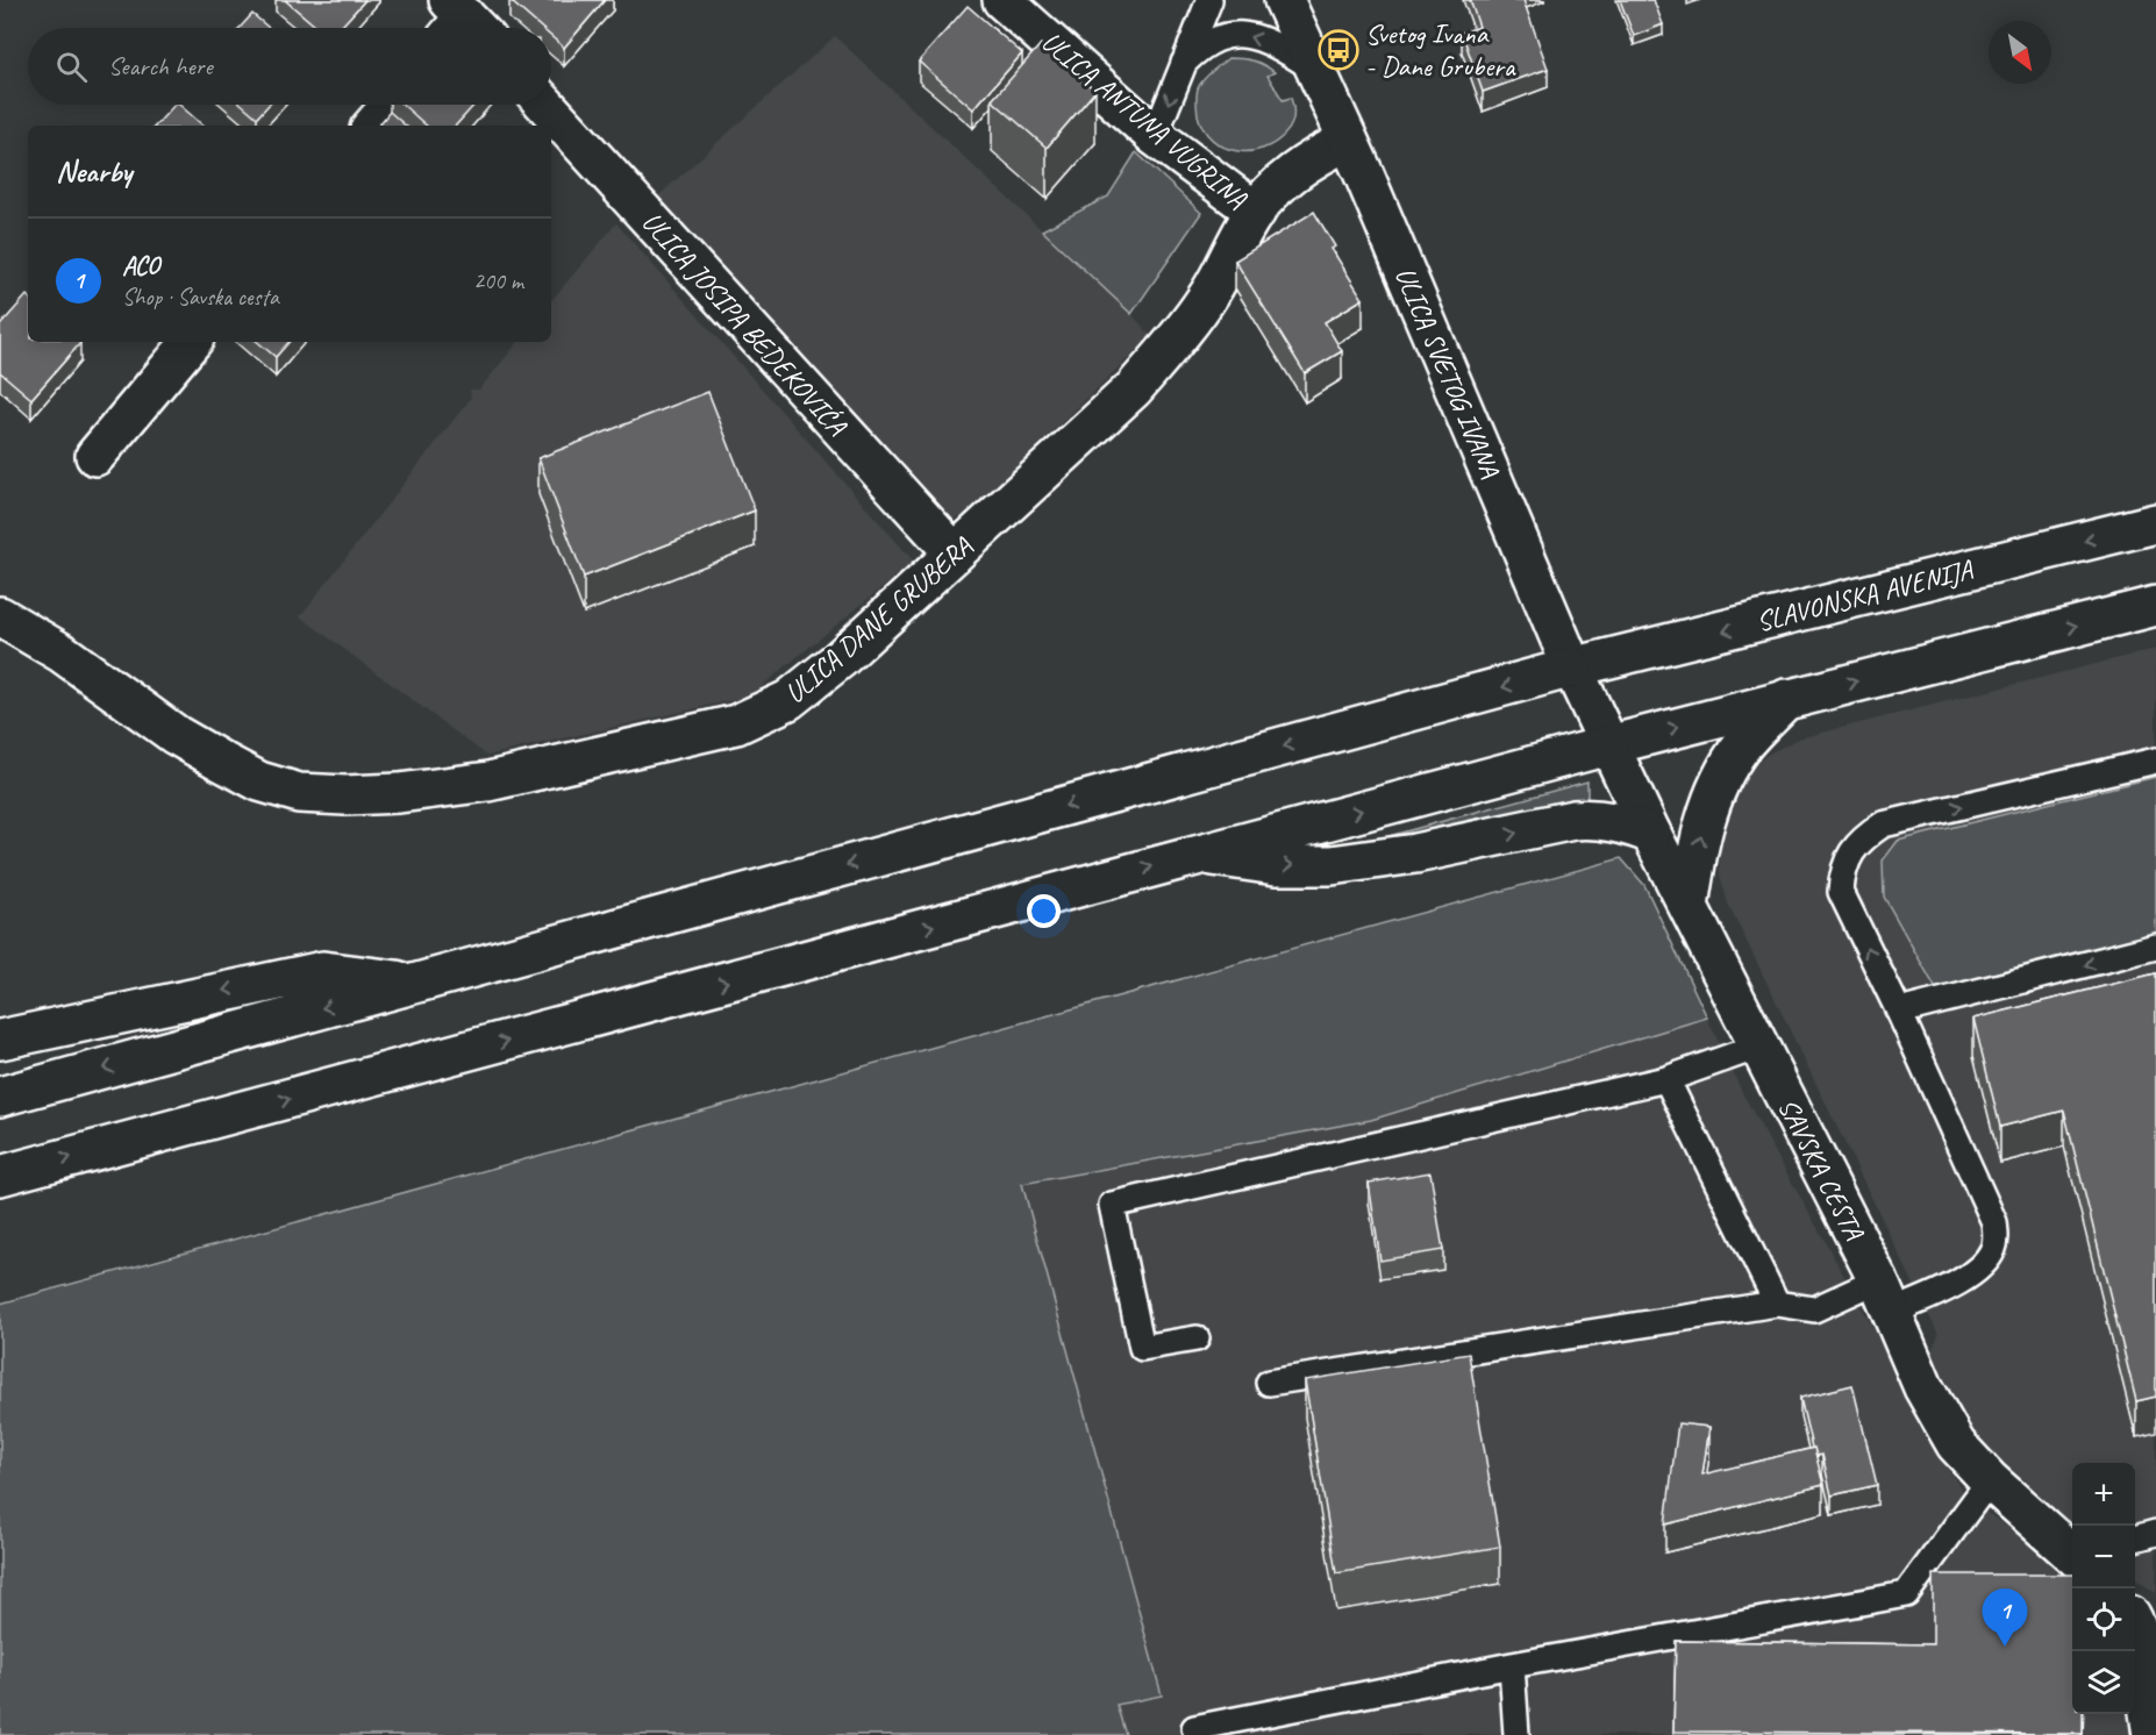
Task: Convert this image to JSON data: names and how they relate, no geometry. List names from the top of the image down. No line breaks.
{"streets":{"main road":["ULICA ANTUNA VUGRINA","ULICA JOSIPA BEDEKOVIĆA","ULICA SVETOG IVANA","SLAVONSKA AVENIJA","ULICA DANE GRUBERA","SAVSKA CESTA"]},"crossings":[["ULICA ANTUNA VUGRINA","ULICA SVETOG IVANA"],["ULICA ANTUNA VUGRINA","ULICA DANE GRUBERA"],["ULICA JOSIPA BEDEKOVIĆA","ULICA DANE GRUBERA"],["ULICA SVETOG IVANA","SLAVONSKA AVENIJA"],["ULICA SVETOG IVANA","ULICA DANE GRUBERA"],["ULICA SVETOG IVANA","SAVSKA CESTA"]],"places":{"bus stop":["Svetog Ivana - Dane Grubera"]},"north":"bottom right","page":{"search":"Search here","heading":"Nearby","list":[{"mark":"1","name":"ACO","note":"Shop · Savska cesta","value":"200 m"}],"map_buttons":["+","−"],"pins":"1"}}
